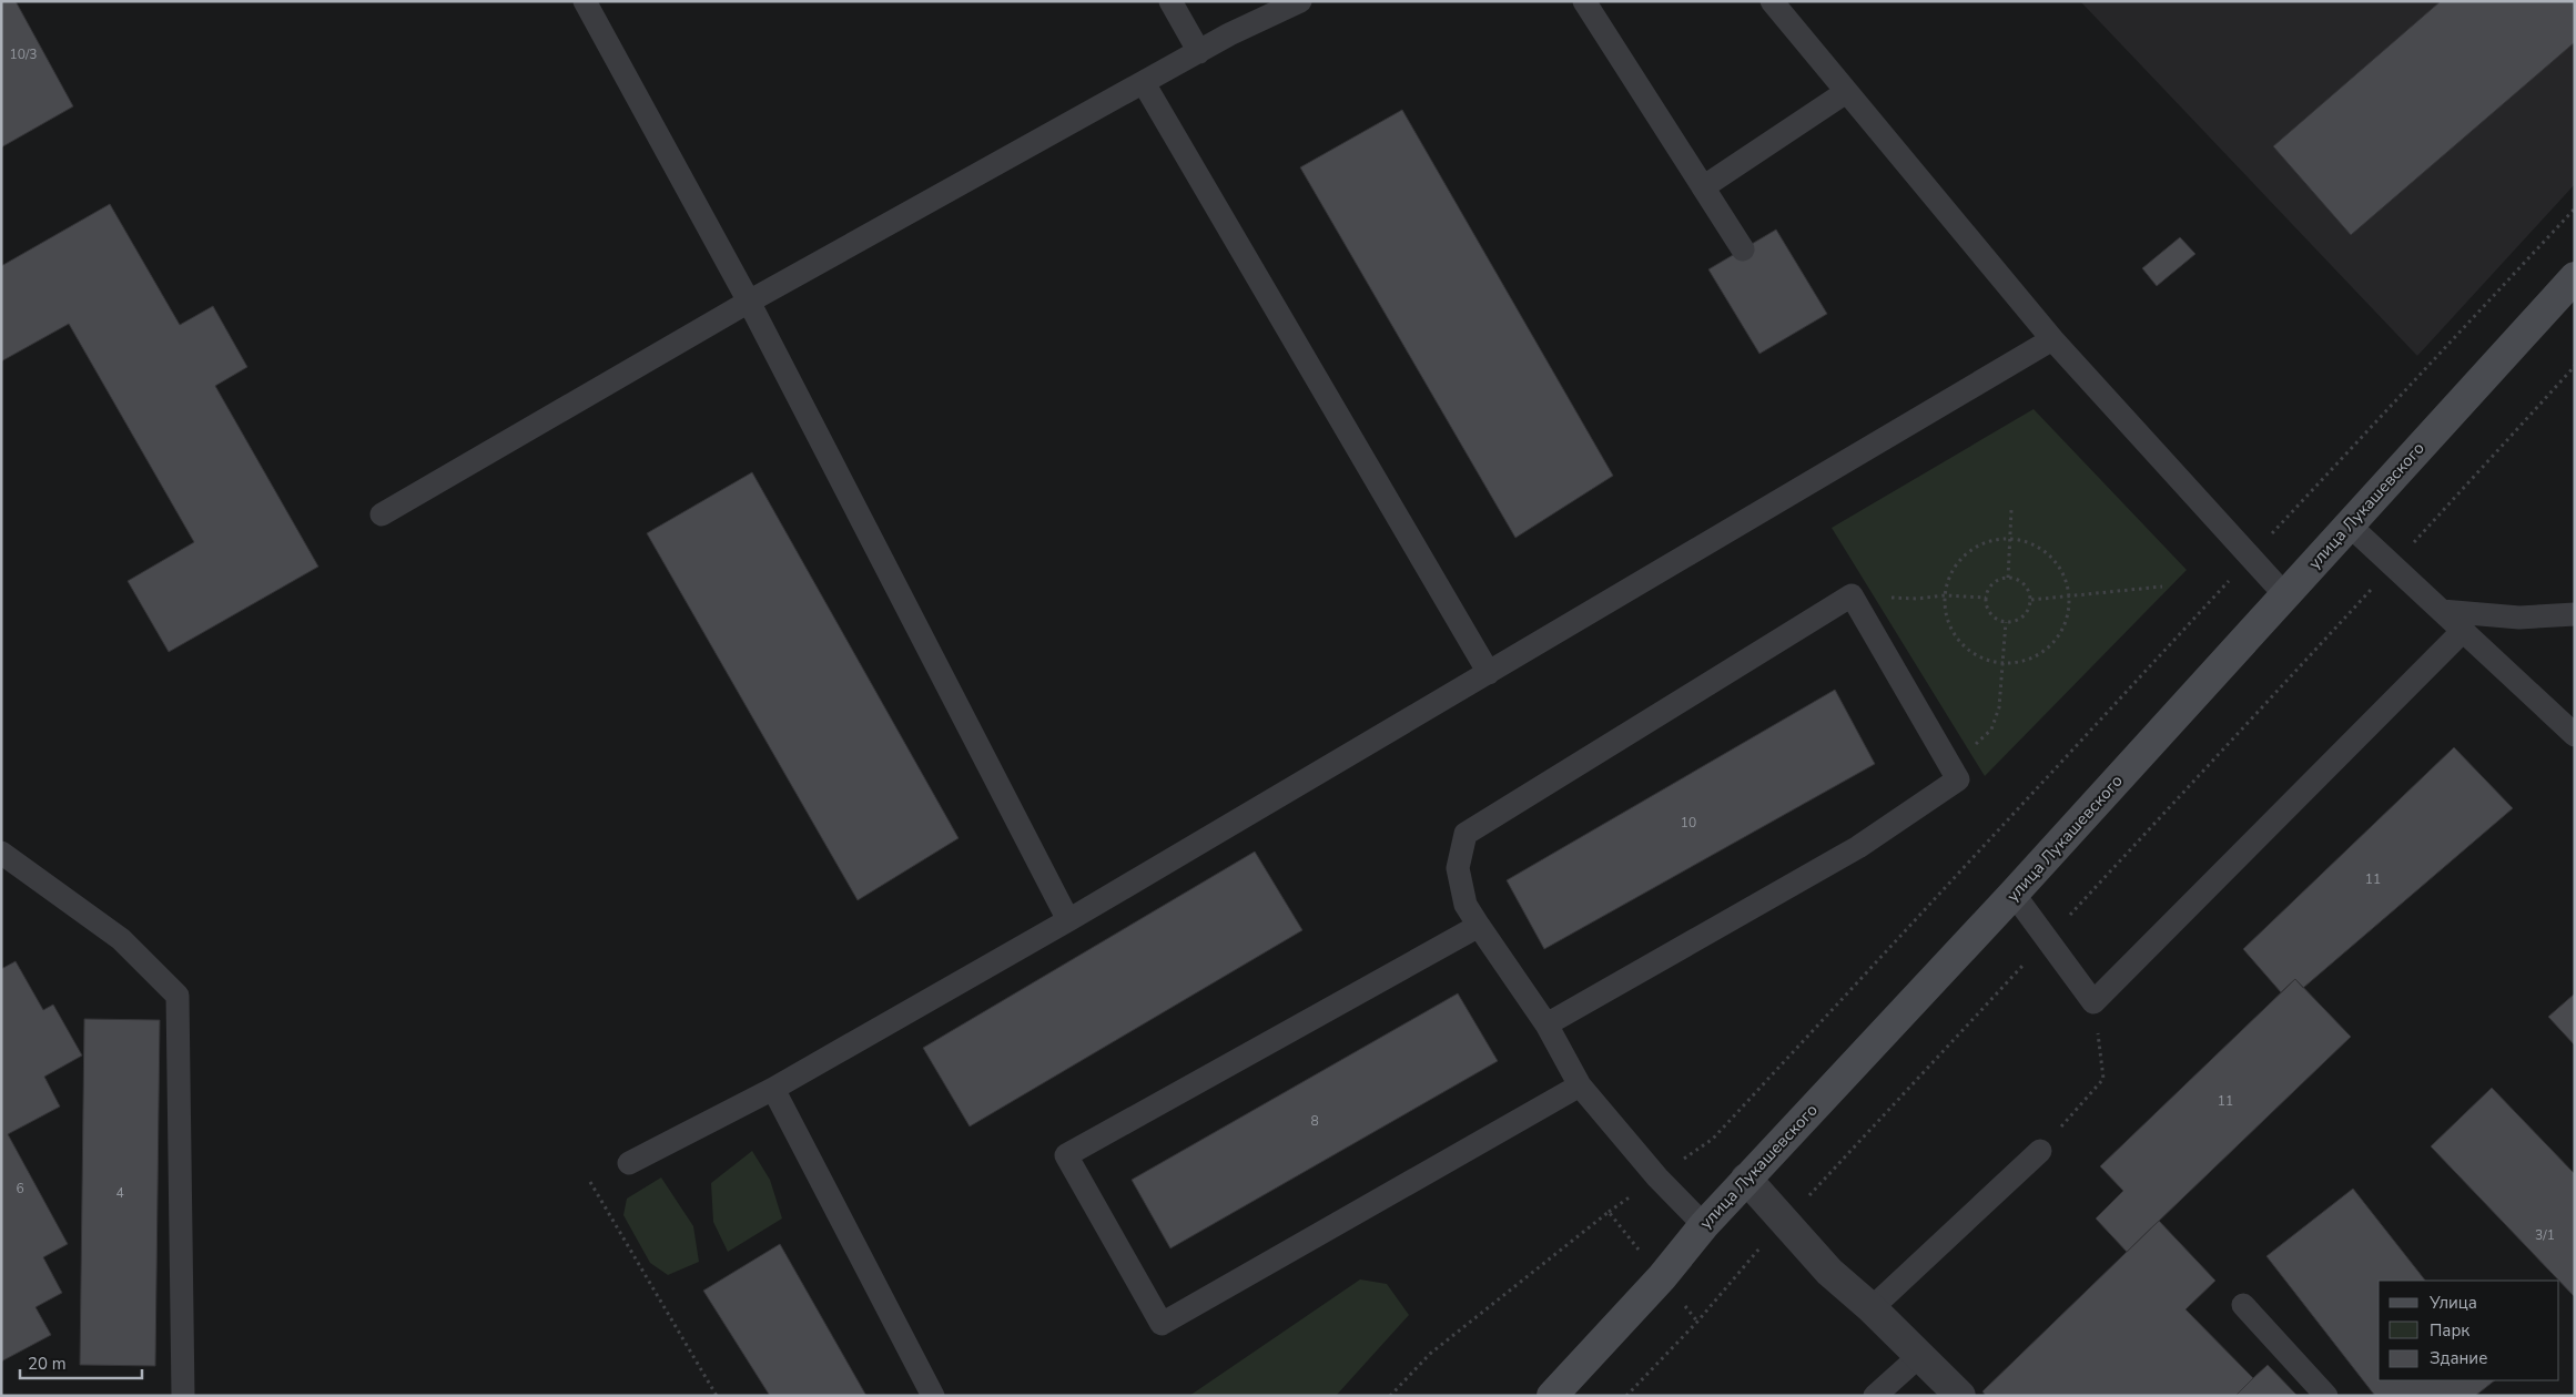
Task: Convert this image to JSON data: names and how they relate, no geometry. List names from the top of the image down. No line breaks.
{"streets":{"main road":["улица Лукашевского"]},"house_numbers":["10/3","10","11","11","8","6","4","3/1"],"legend":["Улица","Парк","Здание"],"scale_bar":"20 m"}
